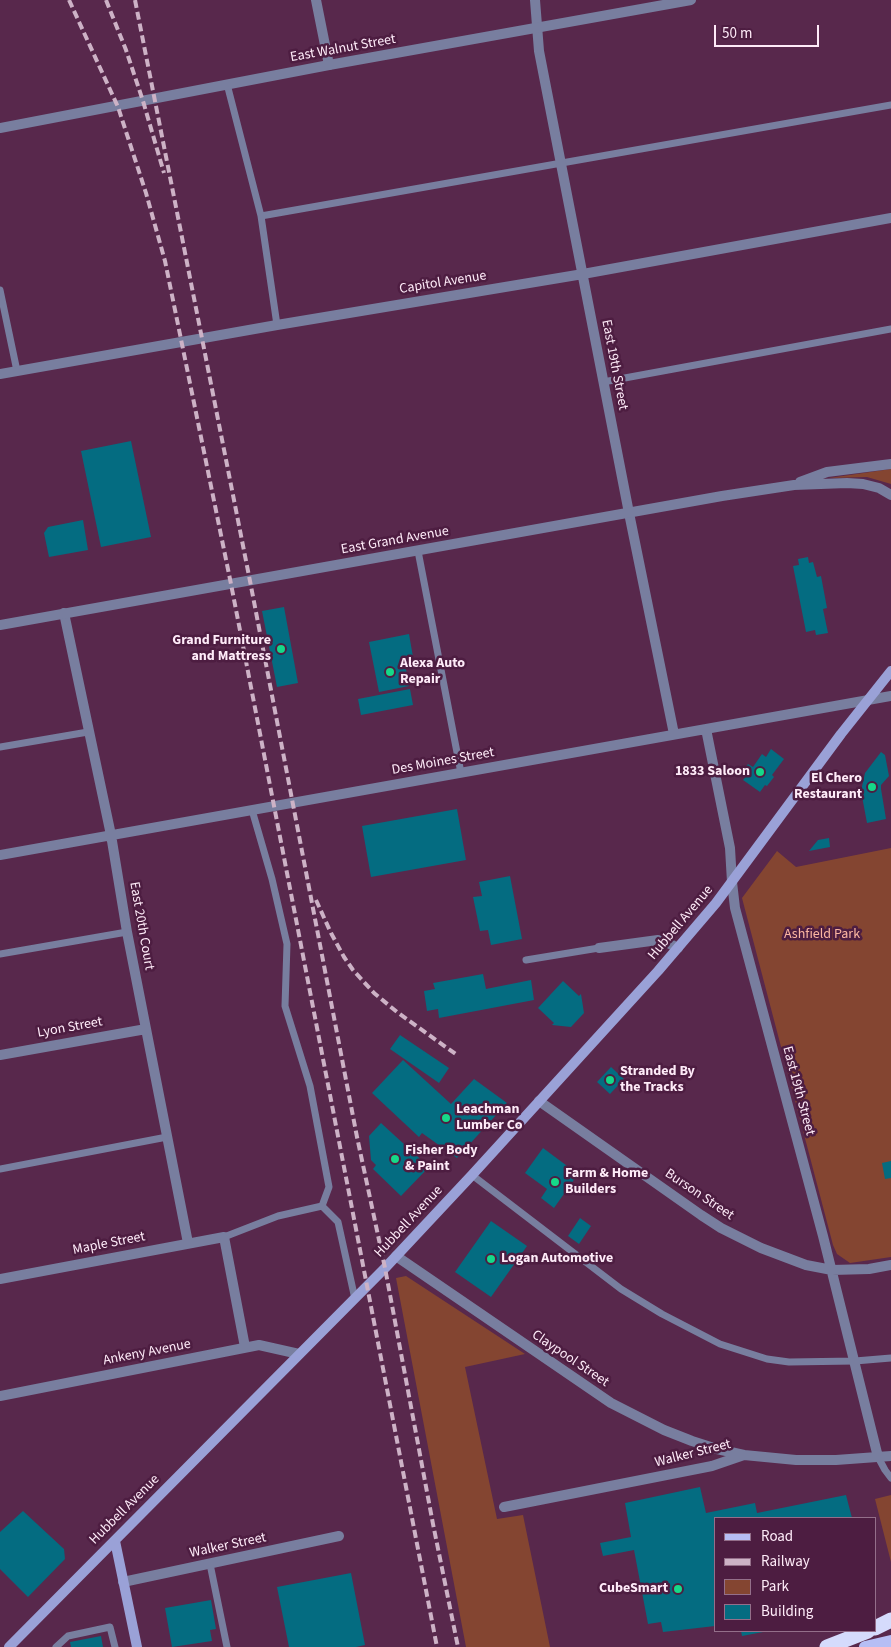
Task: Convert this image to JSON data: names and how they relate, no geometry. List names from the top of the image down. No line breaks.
{"streets":{"main road":["Hubbell Avenue"],"street":["East Walnut Street","Capitol Avenue","East 19th Street","East Grand Avenue","Des Moines Street","East 20th Court","Lyon Street","Burson Street","Maple Street","Ankeny Avenue","Claypool Street","Walker Street"]},"crossings":[["East Walnut Street","East 19th Street"],["Capitol Avenue","East 19th Street"],["East 19th Street","East Grand Avenue"],["East 19th Street","Des Moines Street"],["East 19th Street","Hubbell Avenue"],["East 19th Street","Burson Street"],["East 19th Street","Walker Street"],["East Grand Avenue","East 20th Court"],["Des Moines Street","Hubbell Avenue"],["Des Moines Street","East 20th Court"],["Hubbell Avenue","Burson Street"],["Hubbell Avenue","Ankeny Avenue"],["Hubbell Avenue","Claypool Street"],["East 20th Court","Lyon Street"],["East 20th Court","Maple Street"],["Claypool Street","Walker Street"]],"parks":["Ashfield Park"],"places":["Grand Furniture and Mattress","Alexa Auto Repair","1833 Saloon","El Chero Restaurant","Stranded By the Tracks","Leachman Lumber Co","Fisher Body & Paint","Farm & Home Builders","Logan Automotive","CubeSmart"],"legend":["Road","Railway","Park","Building"],"scale_bar":"50 m"}
